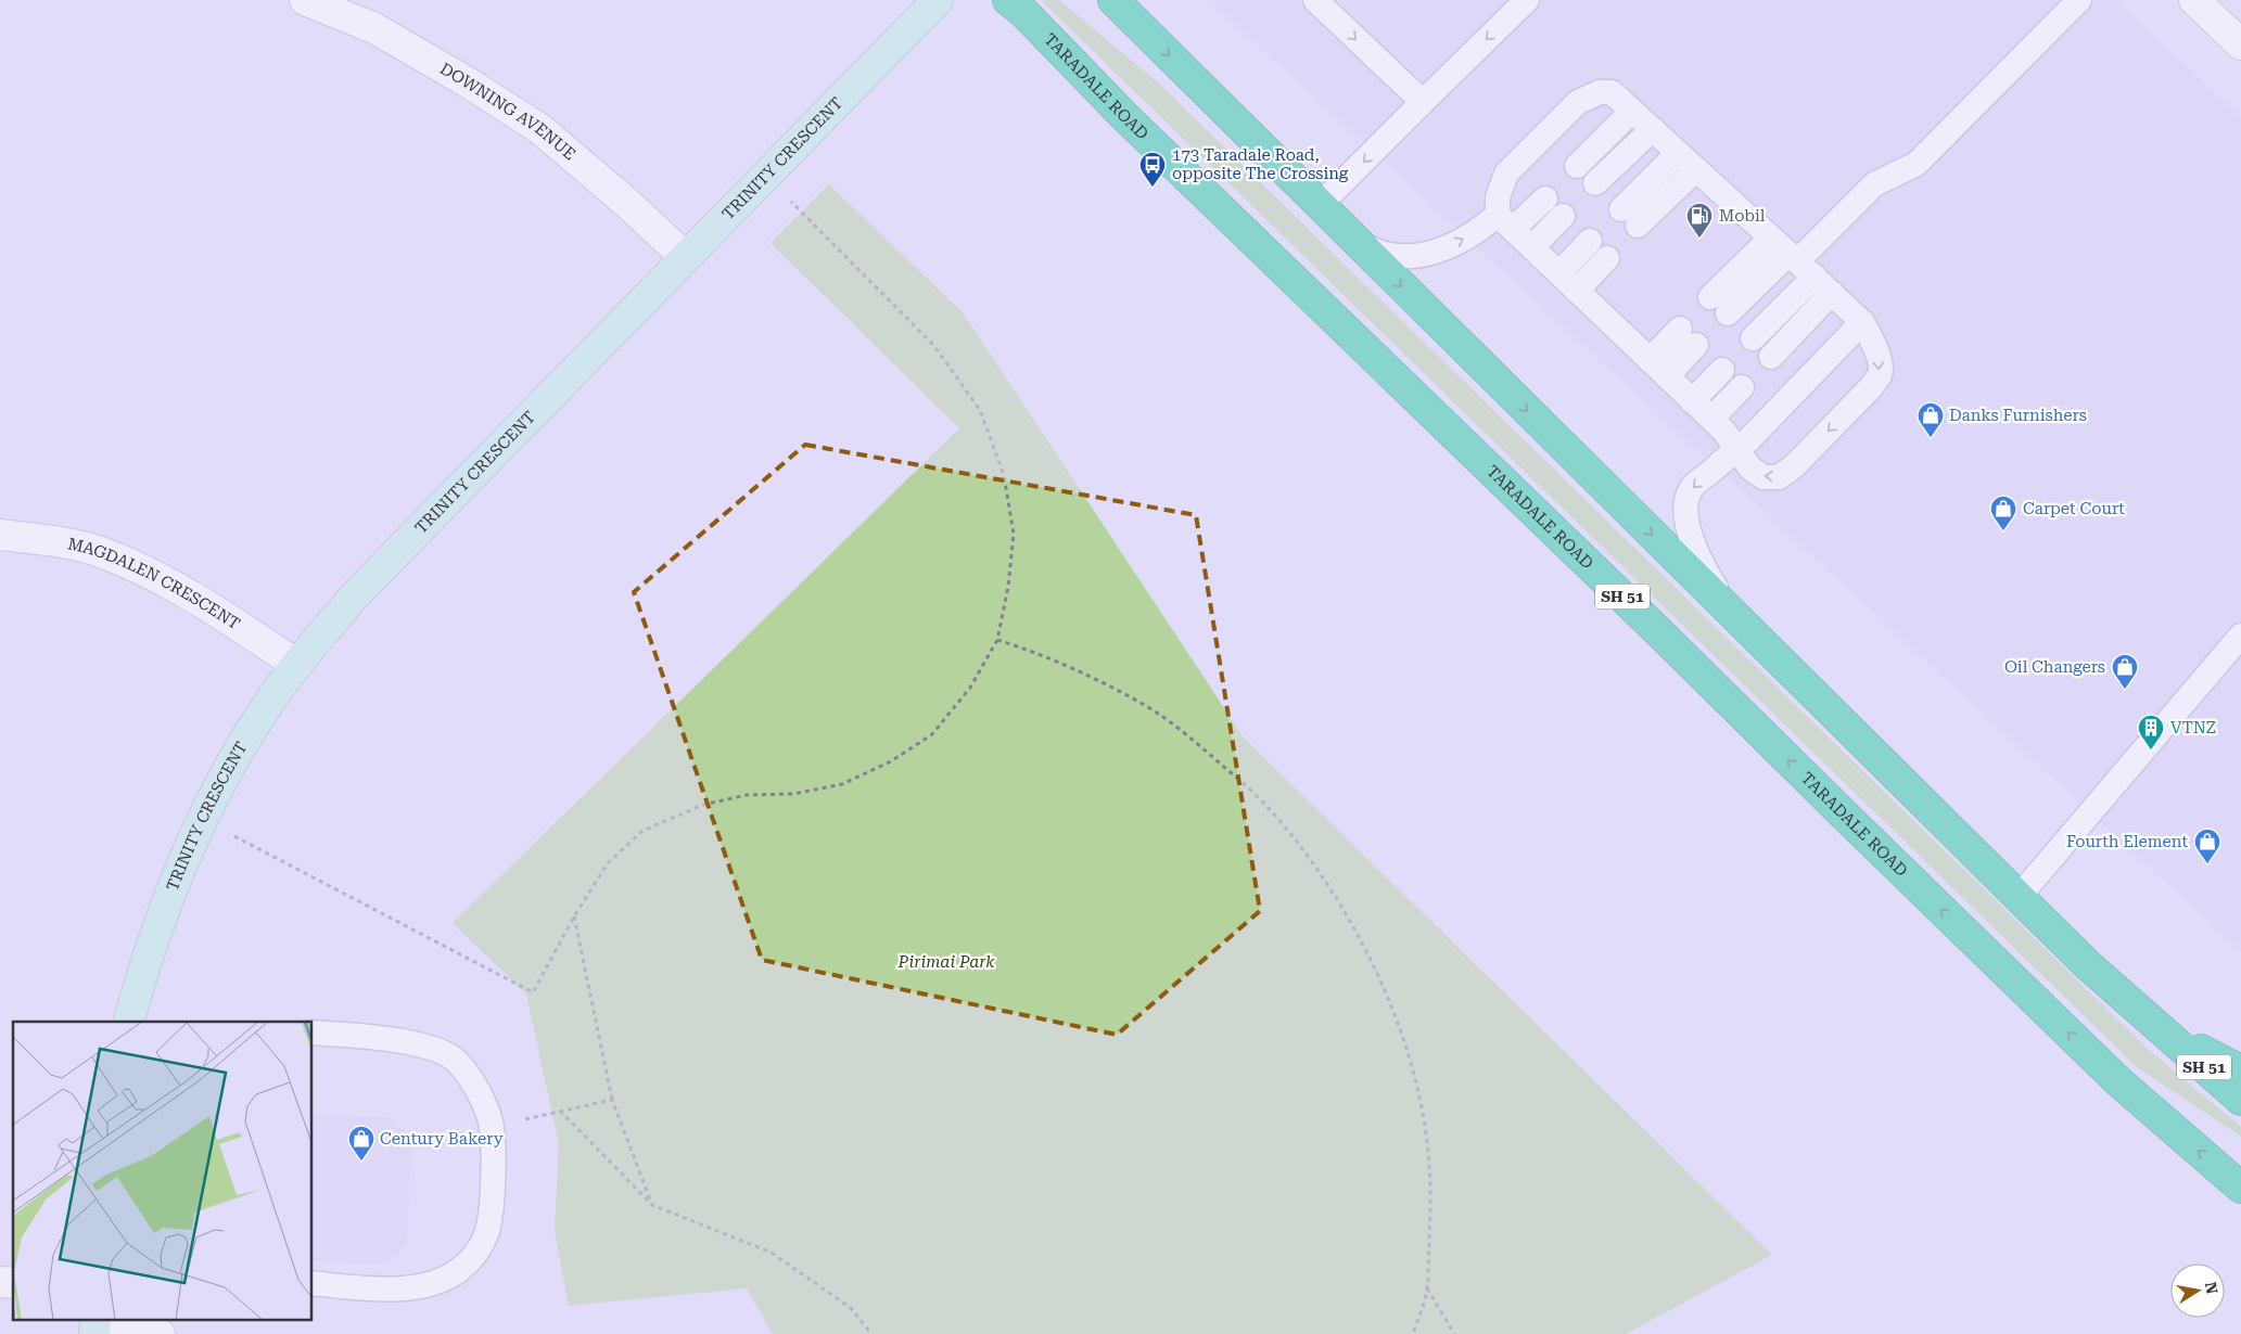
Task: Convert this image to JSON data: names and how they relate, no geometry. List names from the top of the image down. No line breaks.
{"streets":{"highway":["TARADALE ROAD","SH 51"],"street":["DOWNING AVENUE","TRINITY CRESCENT","MAGDALEN CRESCENT"]},"crossings":[["DOWNING AVENUE","TRINITY CRESCENT"],["TRINITY CRESCENT","MAGDALEN CRESCENT"]],"parks":["Pirimai Park"],"places":{"bus stop":["173 Taradale Road, opposite The Crossing"],"fuel station":["Mobil"],"shop":["Danks Furnishers","Carpet Court","Oil Changers","Fourth Element","Century Bakery"],"building":["VTNZ"]},"north":"right"}
